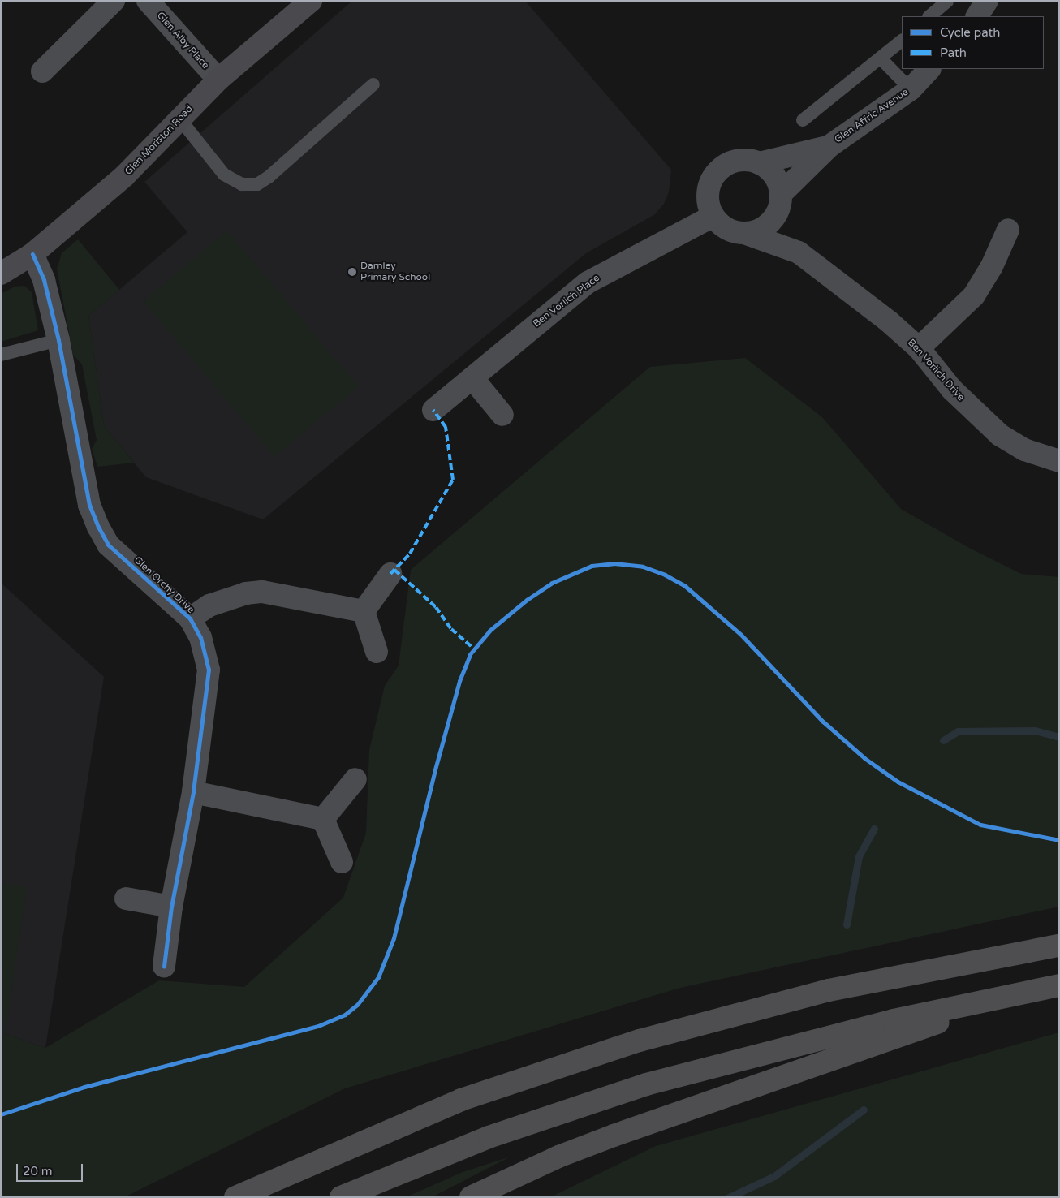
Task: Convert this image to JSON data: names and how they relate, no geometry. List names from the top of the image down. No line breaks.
{"streets":{"street":["Glen Alby Place","Glen Affric Avenue","Glen Moriston Road","Ben Vorlich Place","Ben Vorlich Drive","Glen Orchy Drive"]},"crossings":[["Glen Alby Place","Glen Moriston Road"],["Glen Affric Avenue","Ben Vorlich Place"],["Glen Affric Avenue","Ben Vorlich Drive"],["Glen Moriston Road","Glen Orchy Drive"],["Ben Vorlich Place","Ben Vorlich Drive"]],"places":["Darnley Primary School"],"legend":["Cycle path","Path"],"scale_bar":"20 m"}
